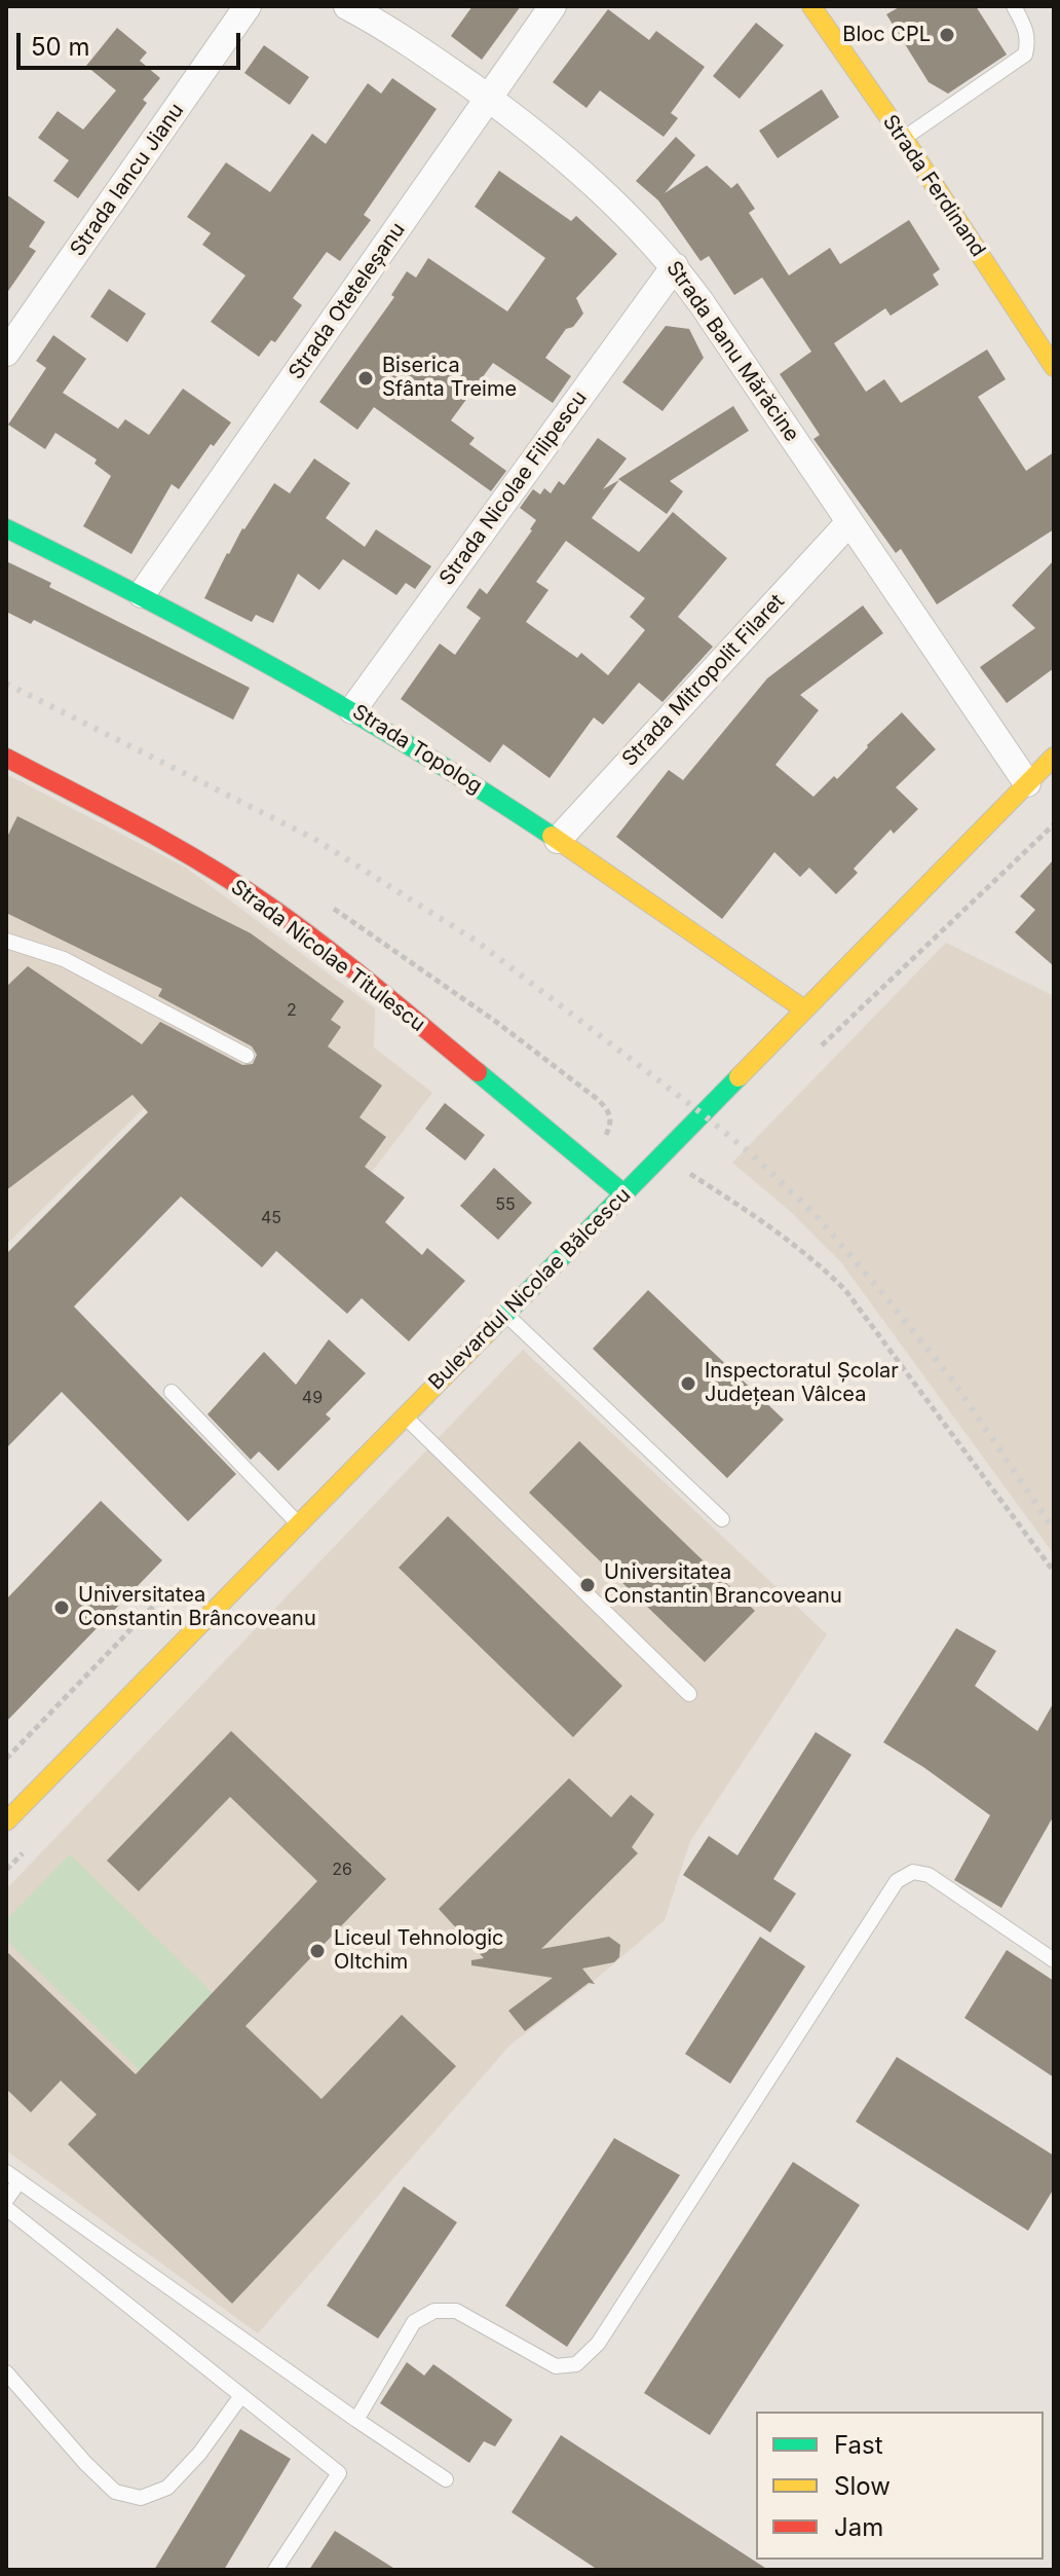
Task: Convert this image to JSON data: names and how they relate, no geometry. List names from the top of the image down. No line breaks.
{"streets":{"main road":["Strada Ferdinand","Strada Topolog","Strada Nicolae Titulescu","Bulevardul Nicolae Bălcescu"],"street":["Strada Iancu Jianu","Strada Oteteleșanu","Strada Banu Mărăcine","Strada Nicolae Filipescu","Strada Mitropolit Filaret"]},"crossings":[["Strada Oteteleșanu","Strada Banu Mărăcine"],["Strada Oteteleșanu","Strada Topolog"],["Strada Banu Mărăcine","Strada Nicolae Filipescu"],["Strada Banu Mărăcine","Strada Mitropolit Filaret"],["Strada Banu Mărăcine","Bulevardul Nicolae Bălcescu"],["Strada Nicolae Filipescu","Strada Topolog"],["Strada Mitropolit Filaret","Strada Topolog"],["Strada Topolog","Bulevardul Nicolae Bălcescu"],["Strada Nicolae Titulescu","Bulevardul Nicolae Bălcescu"]],"places":["Bloc CPL","Biserica Sfânta Treime","Inspectoratul Școlar Județean Vâlcea","Universitatea Constantin Brancoveanu","Universitatea Constantin Brâncoveanu","Liceul Tehnologic Oltchim"],"house_numbers":["2","55","45","49","26"],"legend":["Fast","Slow","Jam"],"scale_bar":"50 m"}
